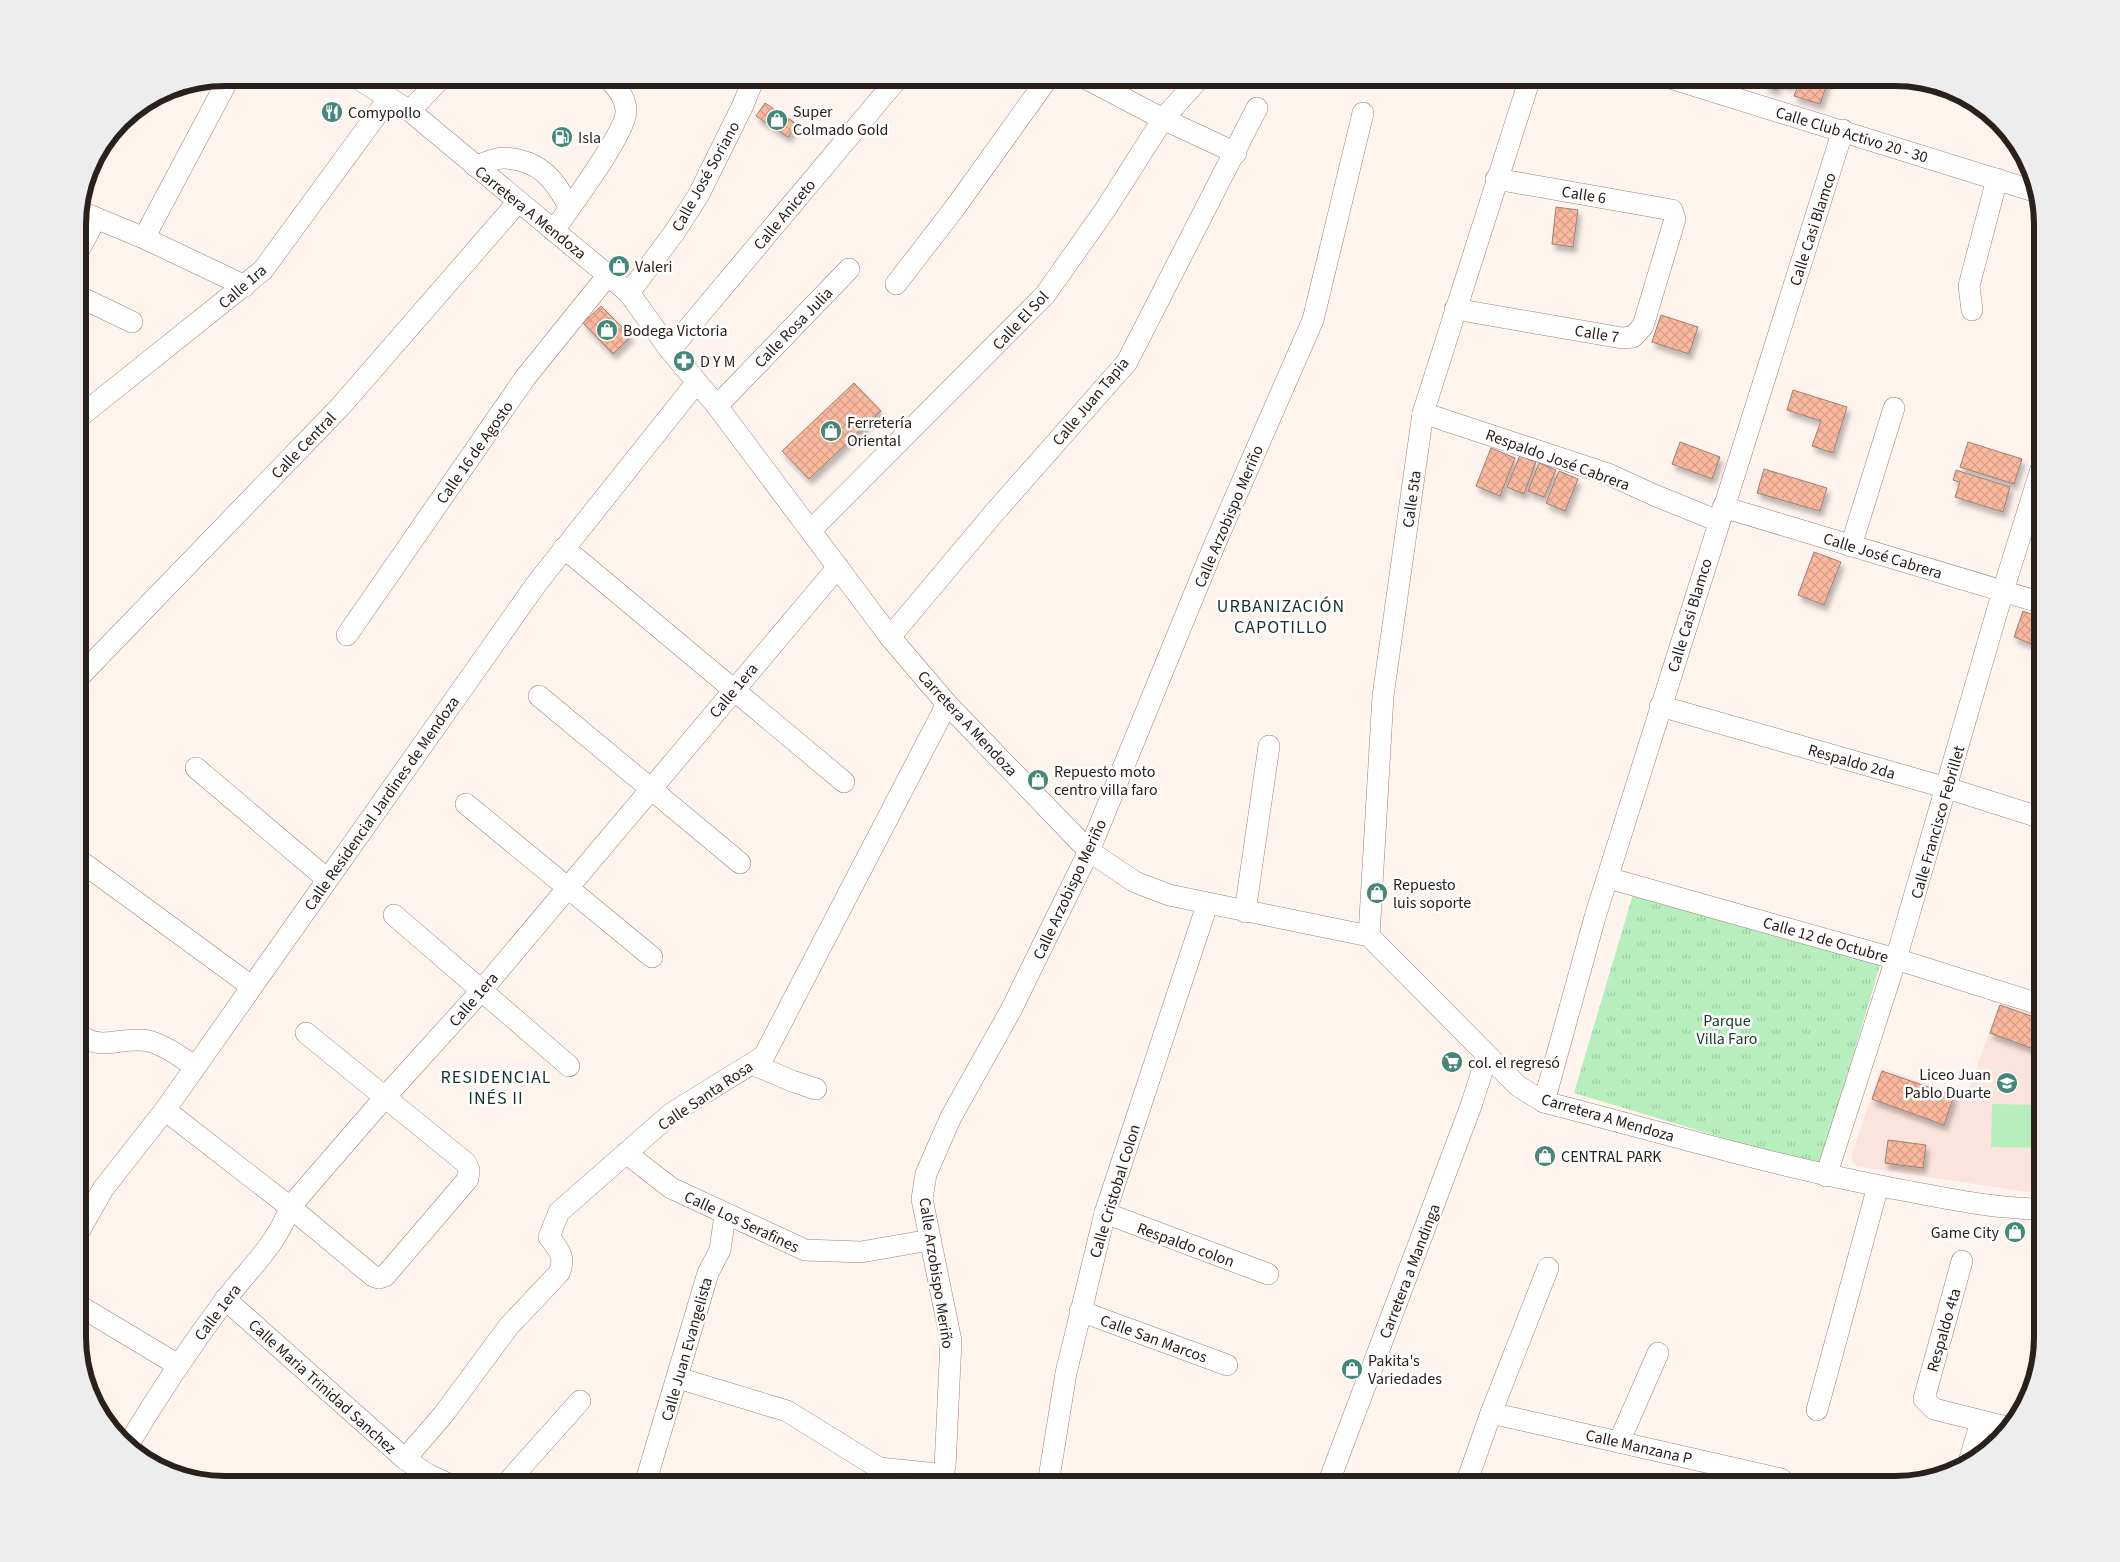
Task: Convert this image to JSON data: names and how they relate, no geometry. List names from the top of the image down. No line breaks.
{"streets":{"street":["Calle Club Activo 20 - 30","Calle José Soriano","Calle 6","Carretera A Mendoza","Calle Aniceto","Calle Casi Blamco","Calle 1ra","Calle El Sol","Calle Rosa Julia","Calle 7","Calle Juan Tapia","Calle Central","Calle 16 de Agosto","Respaldo José Cabrera","Calle 5ta","Calle Arzobispo Meriño","Calle José Cabrera","Calle 1era","Respaldo 2da","Calle Residencial Jardines de Mendoza","Calle Francisco Febrillet","Calle 12 de Octubre","Calle Santa Rosa","Calle Cristobal Colon","Calle Los Serafines","Respaldo colon","Carretera a Mandinga","Respaldo 4ta","Calle San Marcos","Calle Juan Evangelista","Calle Maria Trinidad Sanchez","Calle Manzana P"]},"crossings":[["Calle Club Activo 20 - 30","Calle Casi Blamco"],["Calle José Soriano","Carretera A Mendoza"],["Calle 6","Calle 7"],["Calle 6","Calle 5ta"],["Carretera A Mendoza","Calle Aniceto"],["Carretera A Mendoza","Calle Casi Blamco"],["Carretera A Mendoza","Calle 1ra"],["Carretera A Mendoza","Calle El Sol"],["Carretera A Mendoza","Calle Rosa Julia"],["Carretera A Mendoza","Calle Juan Tapia"],["Carretera A Mendoza","Calle Central"],["Carretera A Mendoza","Calle 16 de Agosto"],["Carretera A Mendoza","Calle 5ta"],["Carretera A Mendoza","Calle Arzobispo Meriño"],["Carretera A Mendoza","Calle 1era"],["Carretera A Mendoza","Calle Residencial Jardines de Mendoza"],["Carretera A Mendoza","Calle Francisco Febrillet"],["Carretera A Mendoza","Calle Santa Rosa"],["Carretera A Mendoza","Calle Cristobal Colon"],["Carretera A Mendoza","Carretera a Mandinga"],["Calle Casi Blamco","Respaldo José Cabrera"],["Calle Casi Blamco","Calle José Cabrera"],["Calle Casi Blamco","Respaldo 2da"],["Calle Casi Blamco","Calle 12 de Octubre"],["Calle 7","Calle 5ta"],["Respaldo José Cabrera","Calle 5ta"],["Respaldo José Cabrera","Calle José Cabrera"],["Calle Arzobispo Meriño","Calle Los Serafines"],["Calle José Cabrera","Calle Francisco Febrillet"],["Calle 1era","Calle Maria Trinidad Sanchez"],["Respaldo 2da","Calle Francisco Febrillet"],["Calle Francisco Febrillet","Calle 12 de Octubre"],["Calle Santa Rosa","Calle Los Serafines"],["Calle Santa Rosa","Calle Maria Trinidad Sanchez"],["Calle Cristobal Colon","Respaldo colon"],["Calle Cristobal Colon","Calle San Marcos"],["Calle Los Serafines","Calle Juan Evangelista"]],"districts":["URBANIZACIÓN CAPOTILLO","RESIDENCIAL INÉS II"],"parks":["Parque Villa Faro"],"places":{"restaurant":["Comypollo"],"shop":["Super Colmado Gold","Valeri","Bodega Victoria","Ferretería Oriental","Repuesto moto centro villa faro","Repuesto luis soporte","CENTRAL PARK","Game City","Pakita's Variedades"],"fuel station":["Isla"],"pharmacy":["D Y M"],"supermarket":["col. el regresó"],"school or university":["Liceo Juan Pablo Duarte"]}}
